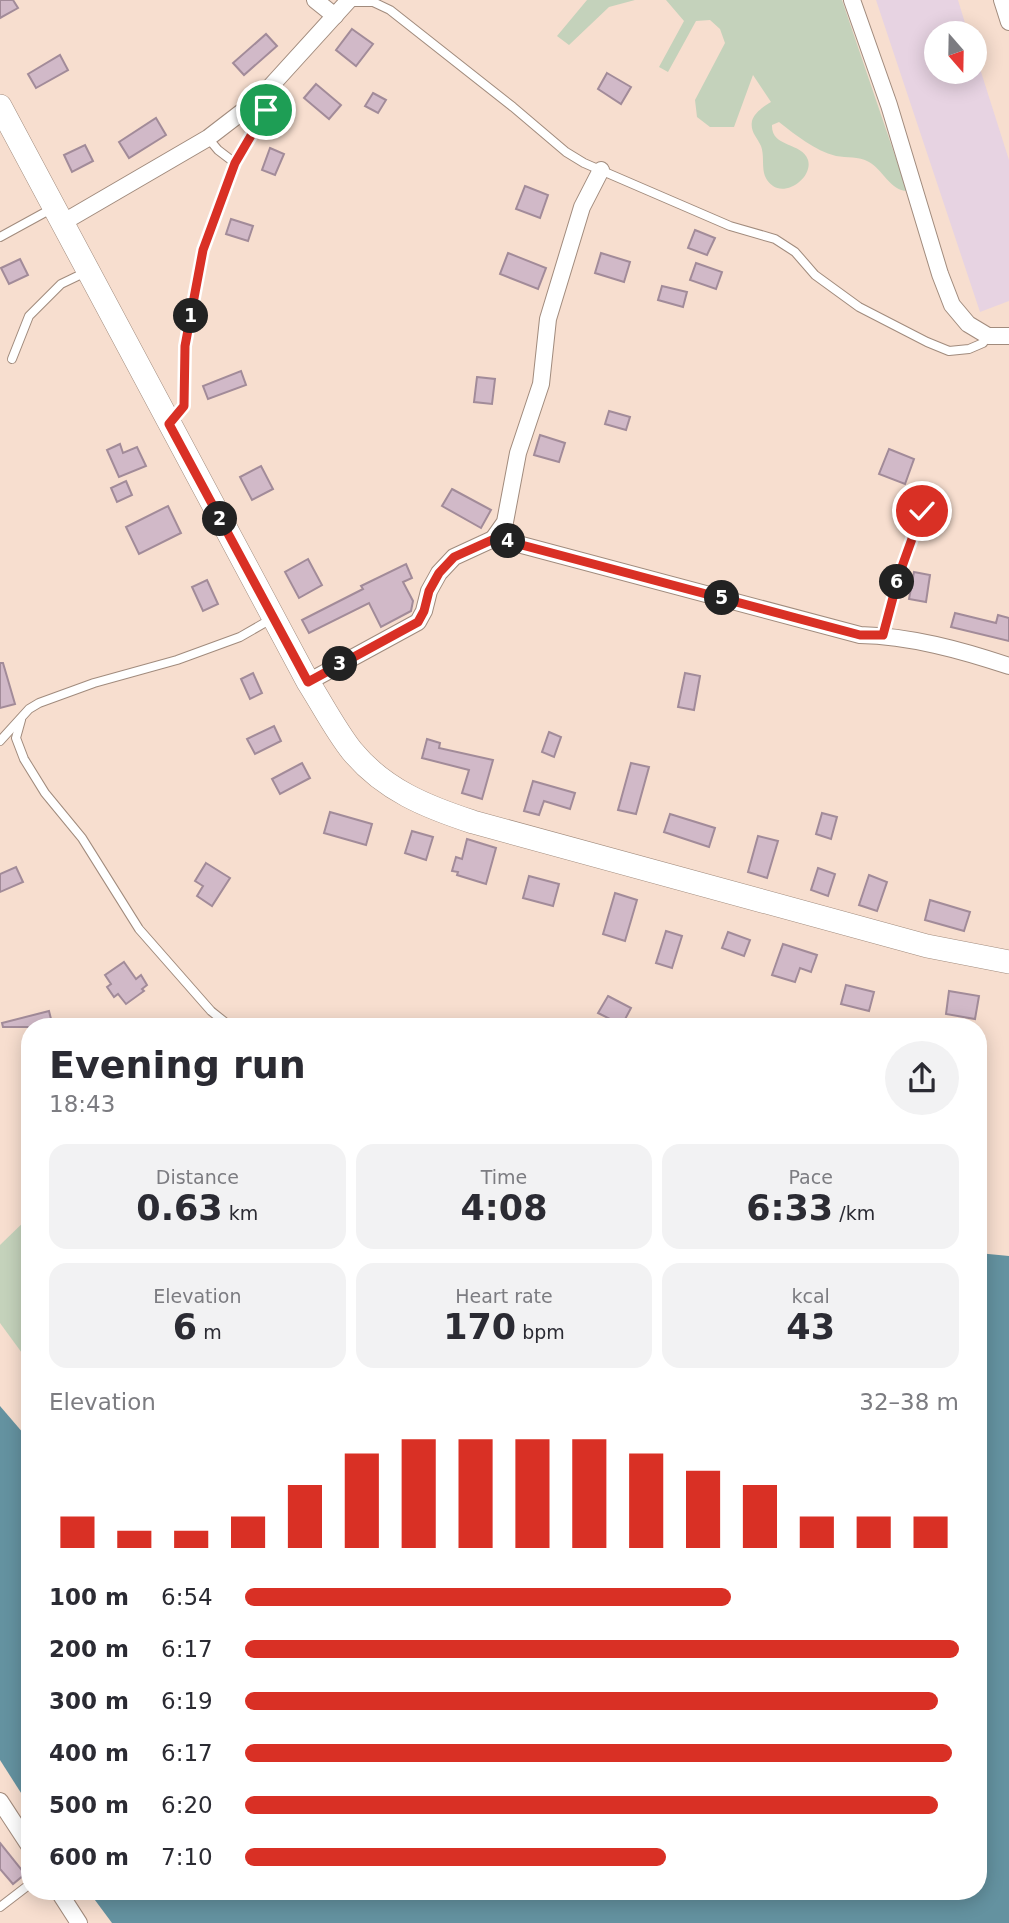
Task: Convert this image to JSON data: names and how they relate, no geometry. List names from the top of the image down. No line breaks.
{"north":"bottom","page":{"pins":["1","2","4","6","5","3"],"heading":["Evening run","18:43"],"stats":[["Distance","0.63 km"],["Time","4:08"],["Pace","6:33 /km"],["Elevation","6 m"],["Heart rate","170 bpm"],["kcal","43"]],"chart":["Elevation","32–38 m"],"list":[{"name":"100 m","note":"6:54"},{"name":"200 m","note":"6:17"},{"name":"300 m","note":"6:19"},{"name":"400 m","note":"6:17"},{"name":"500 m","note":"6:20"},{"name":"600 m","note":"7:10"}]}}
